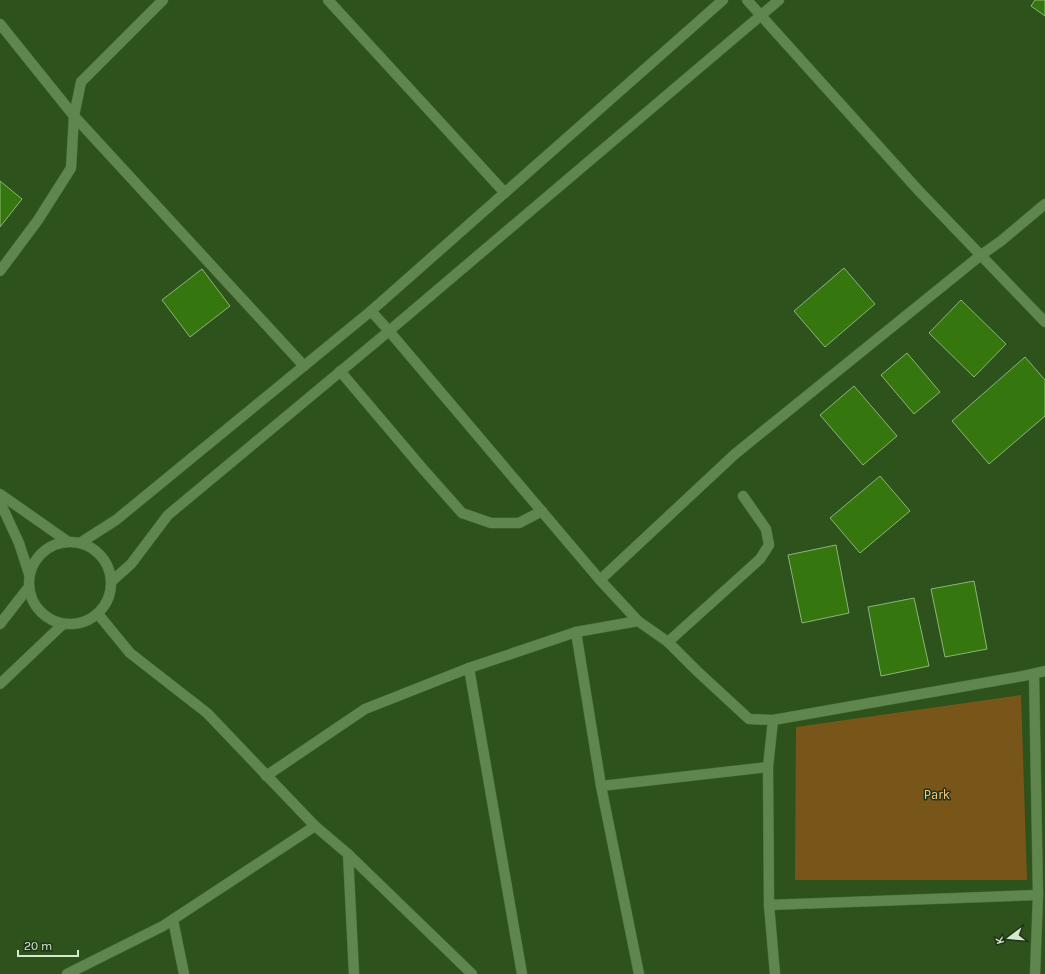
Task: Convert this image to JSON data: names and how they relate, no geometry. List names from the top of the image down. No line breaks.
{"parks":["Park"],"scale_bar":"20 m","north":"left"}
